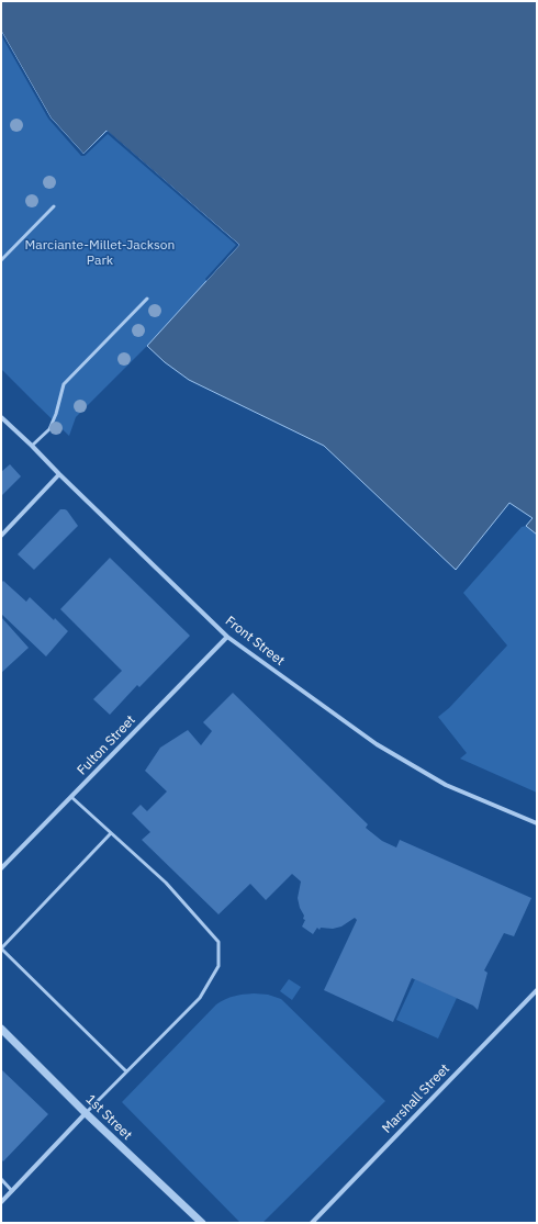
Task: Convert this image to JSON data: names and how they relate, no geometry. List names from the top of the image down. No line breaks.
{"streets":{"street":["Front Street","Fulton Street","Marshall Street","1st Street"]},"crossings":[["Front Street","Fulton Street"]],"parks":["Marciante-Millet-Jackson Park"]}
